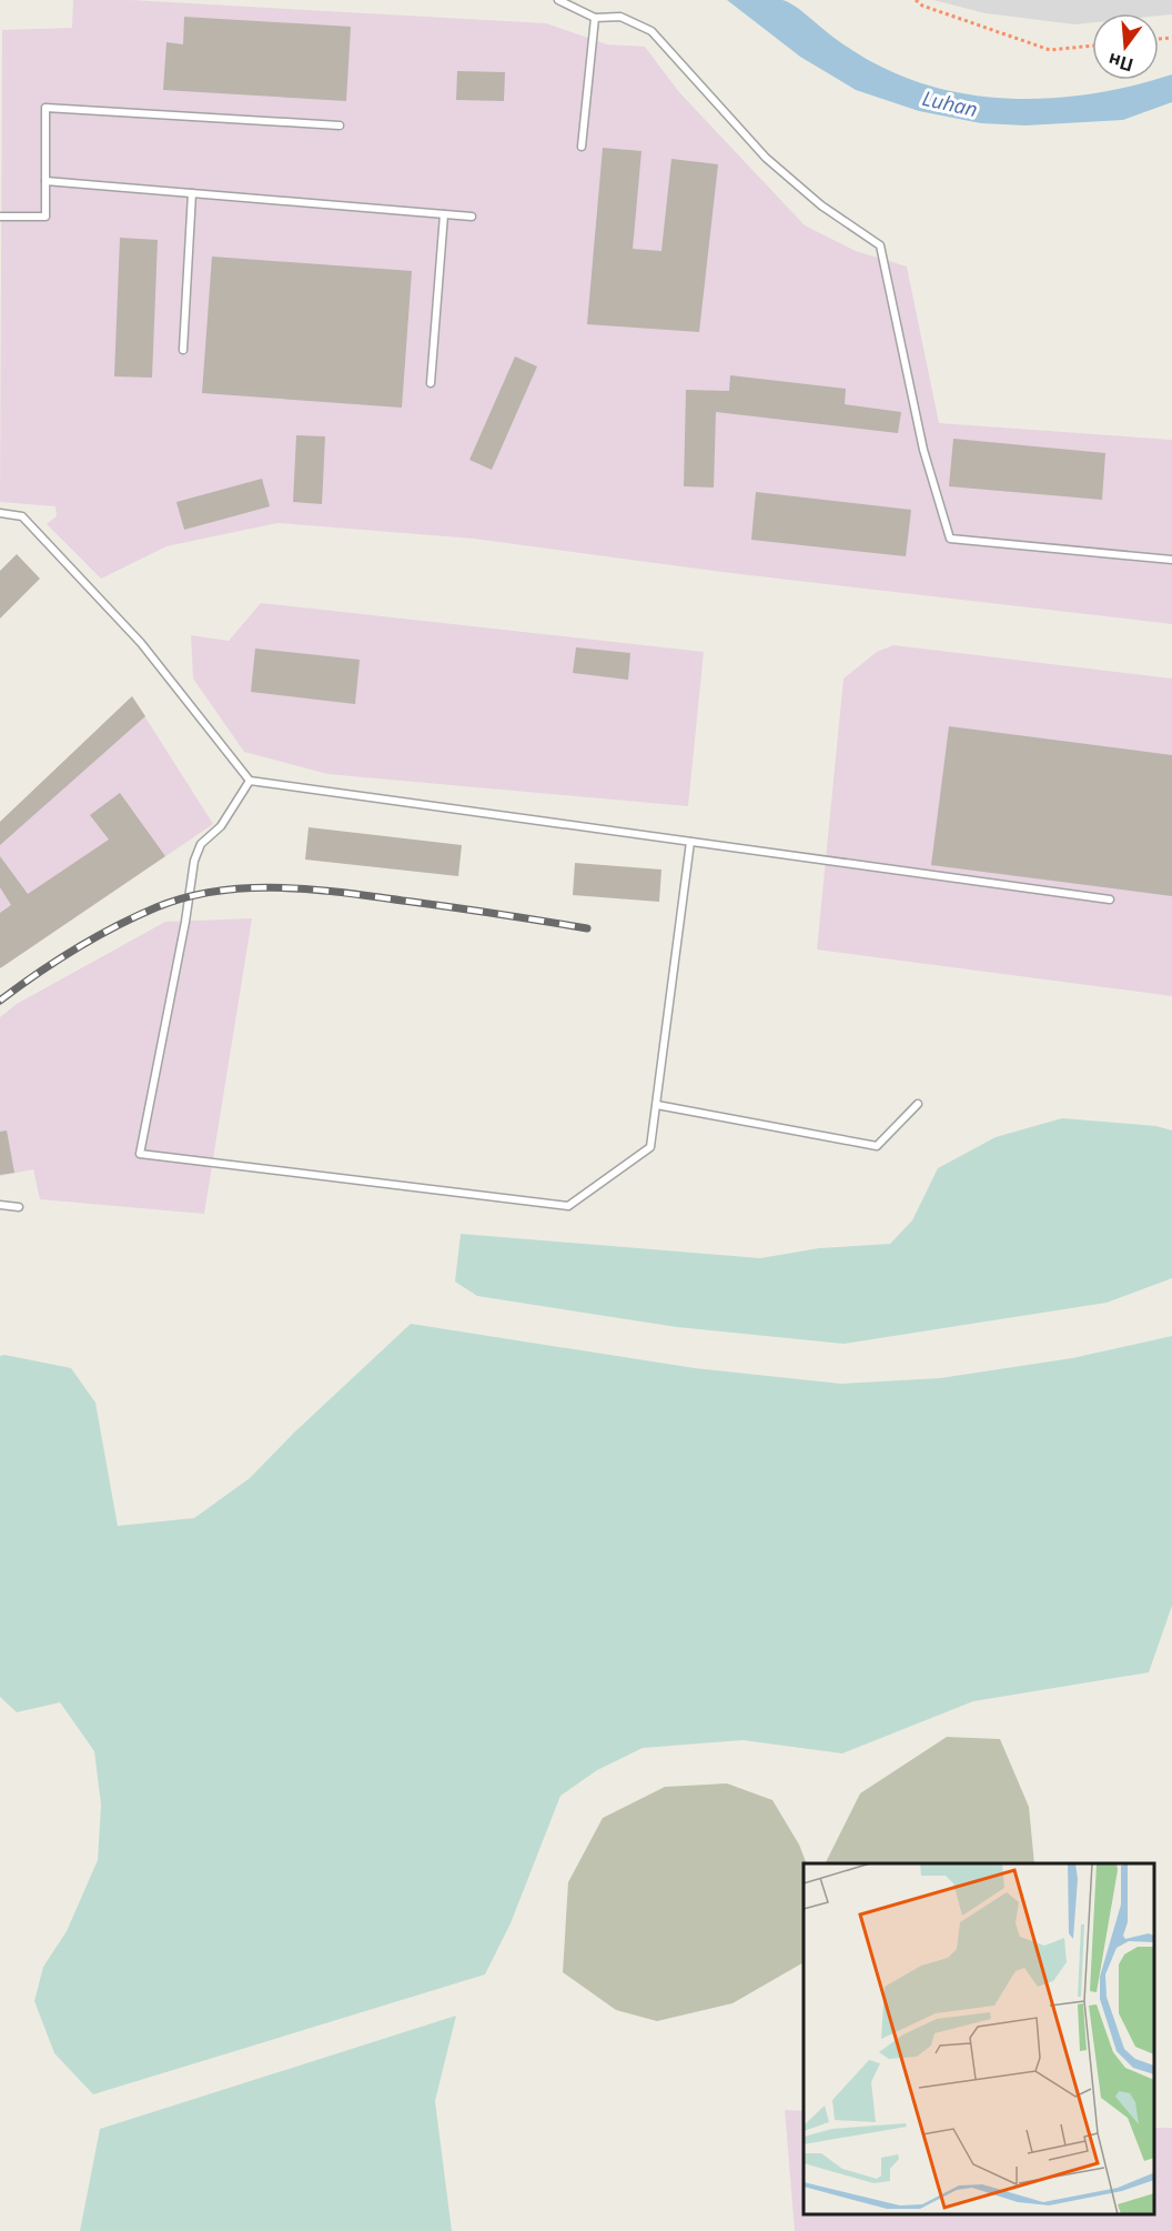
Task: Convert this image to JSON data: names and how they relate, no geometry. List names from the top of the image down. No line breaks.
{"water":["Luhan"],"north":"bottom"}
